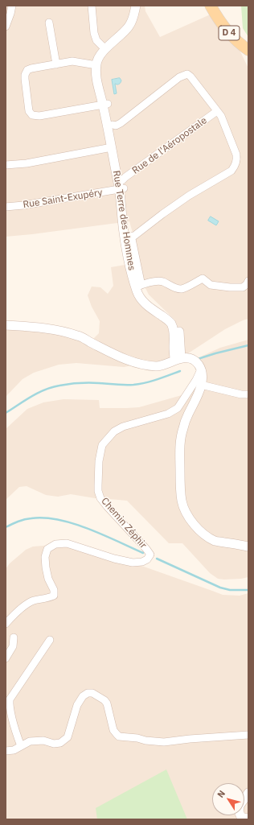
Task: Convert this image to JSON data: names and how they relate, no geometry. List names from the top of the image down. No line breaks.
{"streets":{"main road":["D 4"],"street":["Rue de l'Aéropostale","Rue Saint-Exupéry","Rue Terre des Hommes","Chemin Zéphir"]},"crossings":[["Rue de l'Aéropostale","Rue Saint-Exupéry"],["Rue de l'Aéropostale","Rue Terre des Hommes"],["Rue Saint-Exupéry","Rue Terre des Hommes"]],"north":"top left"}
